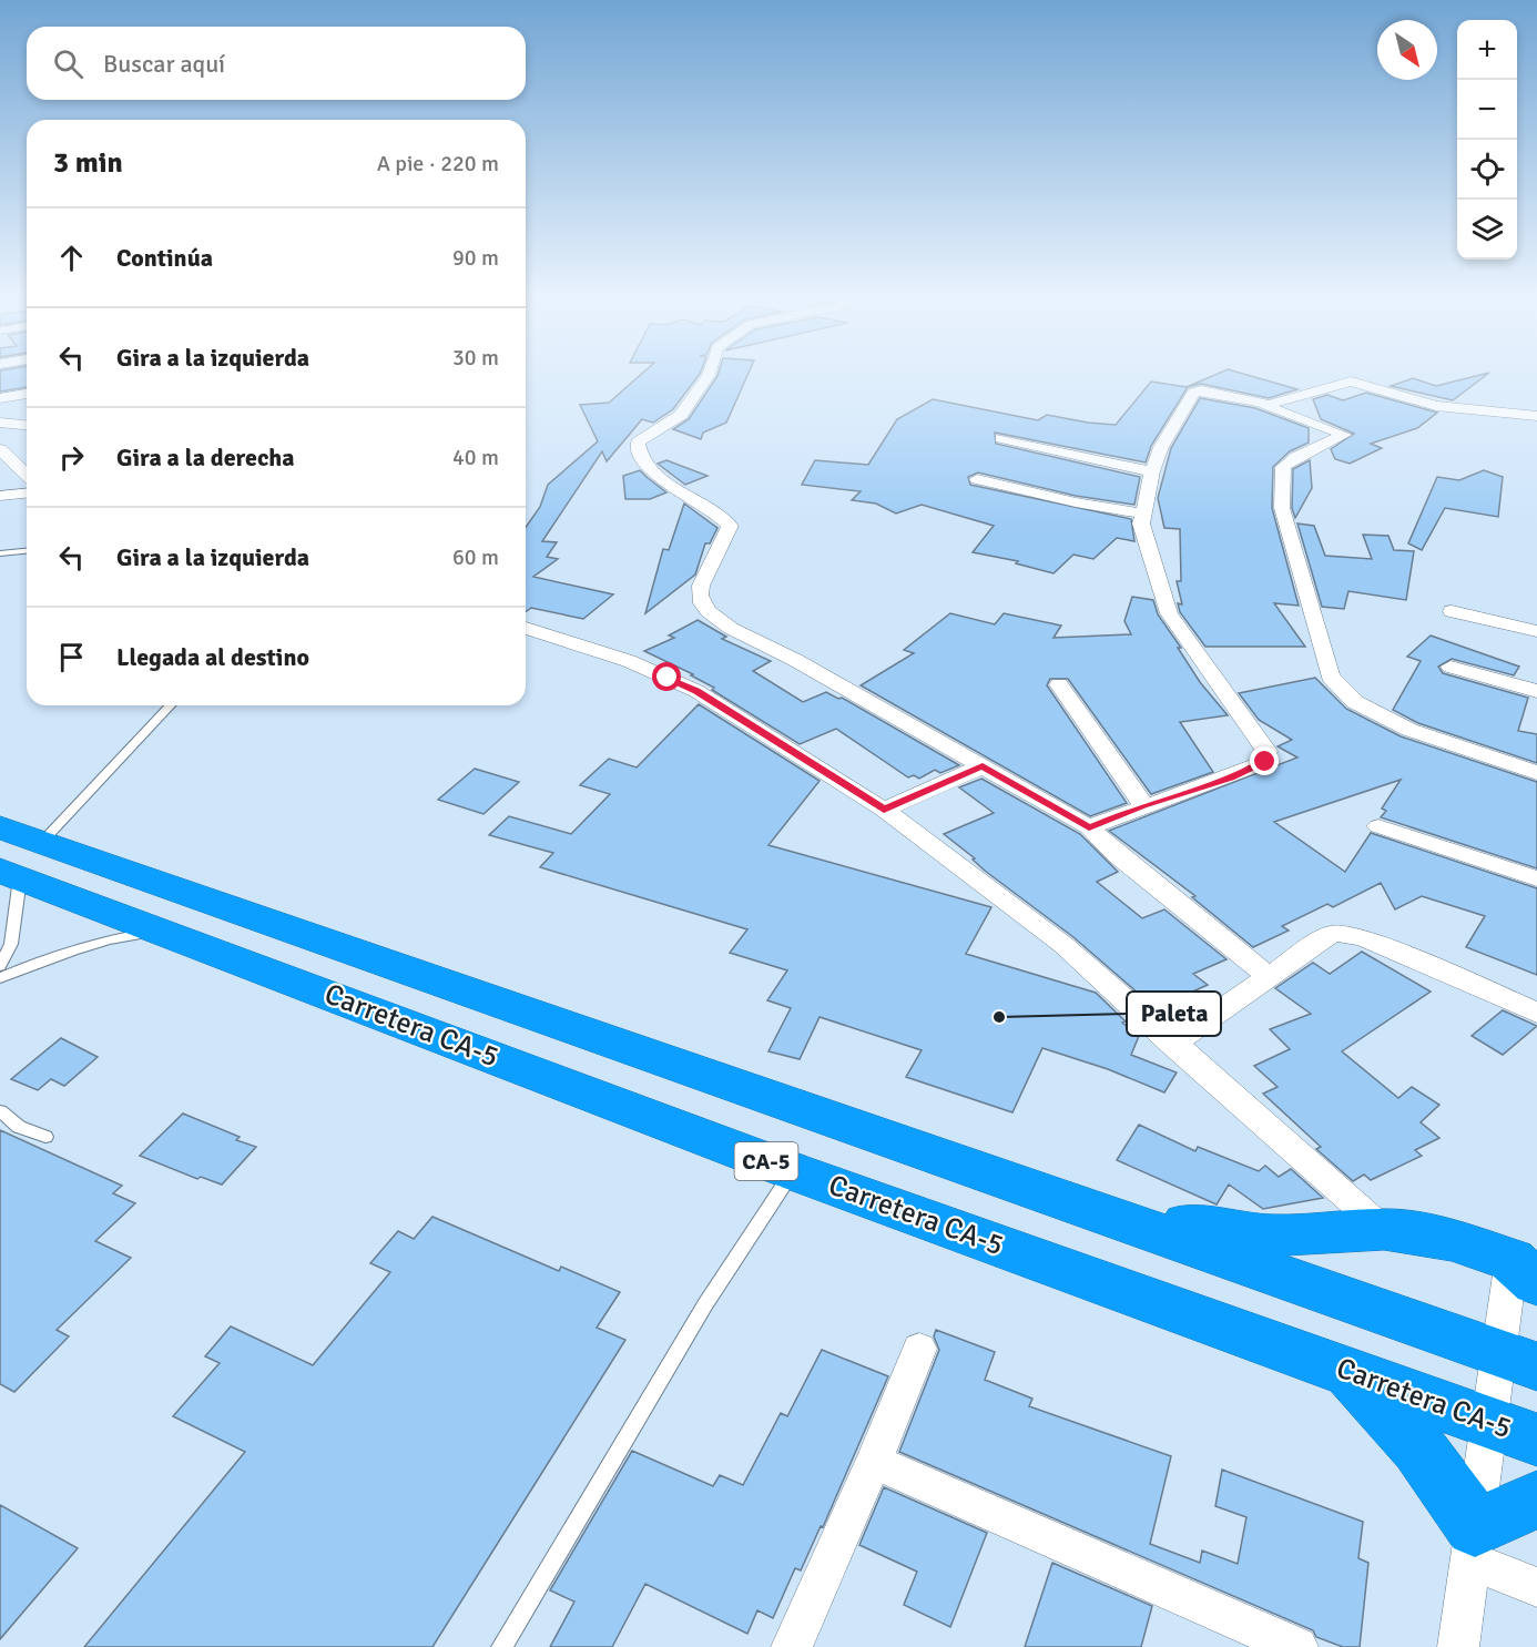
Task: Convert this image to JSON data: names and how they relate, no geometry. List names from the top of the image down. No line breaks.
{"streets":{"highway":["Carretera CA-5","CA-5"]},"places":["Paleta"],"north":"bottom right","page":{"map_buttons":["+","−"],"search":"Buscar aquí","heading":["3 min","A pie · 220 m"],"list":[["Continúa","90 m"],["Gira a la izquierda","30 m"],["Gira a la derecha","40 m"],["Gira a la izquierda","60 m"],"Llegada al destino"]}}
